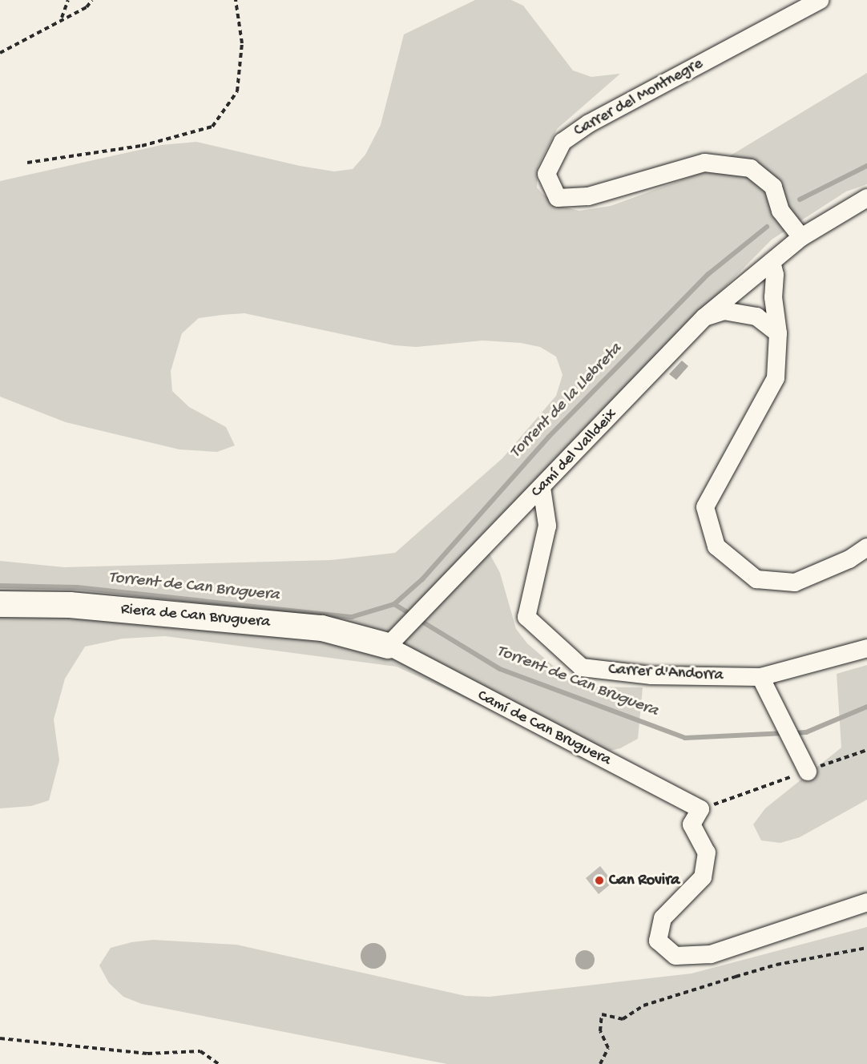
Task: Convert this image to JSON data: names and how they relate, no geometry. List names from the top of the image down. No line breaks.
{"streets":{"street":["Carrer del Montnegre","Camí del Valldeix","Riera de Can Bruguera","Carrer d'Andorra","Camí de Can Bruguera"]},"crossings":[["Camí del Valldeix","Riera de Can Bruguera"],["Camí del Valldeix","Carrer d'Andorra"],["Camí del Valldeix","Camí de Can Bruguera"],["Riera de Can Bruguera","Camí de Can Bruguera"]],"water":["Torrent de la Llebreta","Torrent de Can Bruguera"],"places":["Can Rovira"]}
